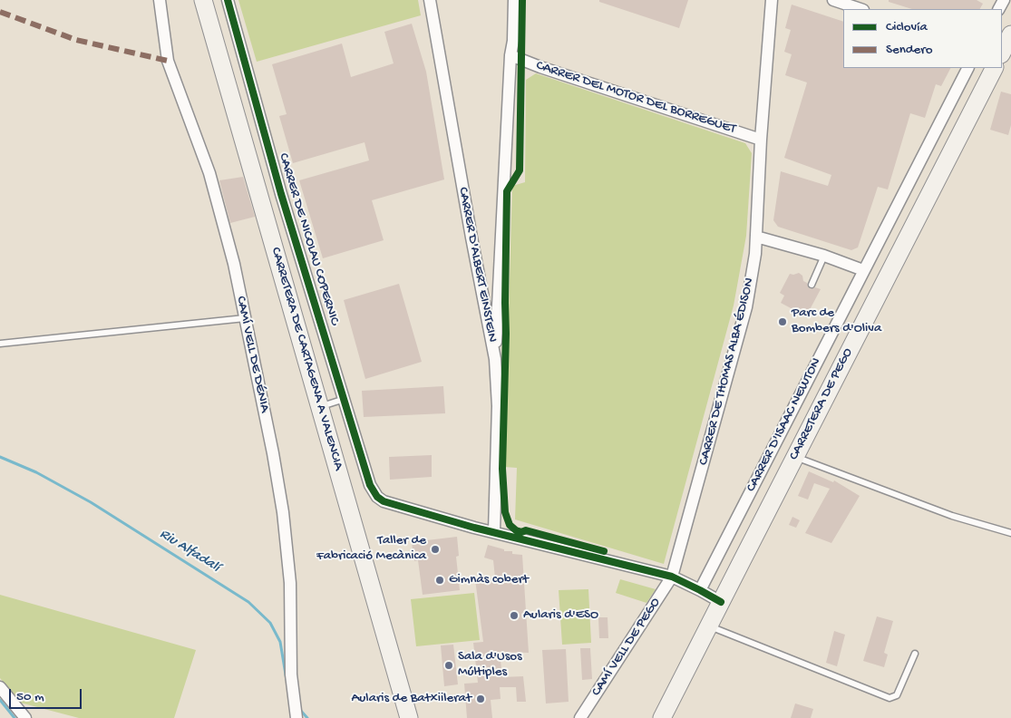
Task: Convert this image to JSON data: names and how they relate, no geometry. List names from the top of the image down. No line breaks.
{"streets":{"main road":["CARRETERA DE CARTAGENA A VALENCIA","CARRETERA DE PEGO"],"street":["CARRER DEL MOTOR DEL BORREGUET","CARRER DE NICOLAU COPERNIC","CARRER D'ALBERT EINSTEIN","CAMÍ VELL DE DÉNIA","CARRER DE THOMAS ALBA ÉDISON","CARRER D'ISAAC NEWTON","CAMÍ VELL DE PEGO"]},"crossings":[["CARRER DEL MOTOR DEL BORREGUET","CARRER DE THOMAS ALBA ÉDISON"],["CARRER DE NICOLAU COPERNIC","CARRER D'ALBERT EINSTEIN"],["CARRER DE THOMAS ALBA ÉDISON","CAMÍ VELL DE PEGO"]],"water":["Riu Alfadalí"],"places":["Parc de Bombers d'Oliva","Taller de Fabricació Mecànica","Gimnàs cobert","Aularis d'ESO","Sala d'Usos Múltiples","Aularis de Batxiilerat"],"legend":["Ciclovía","Sendero"],"scale_bar":"50 m"}
